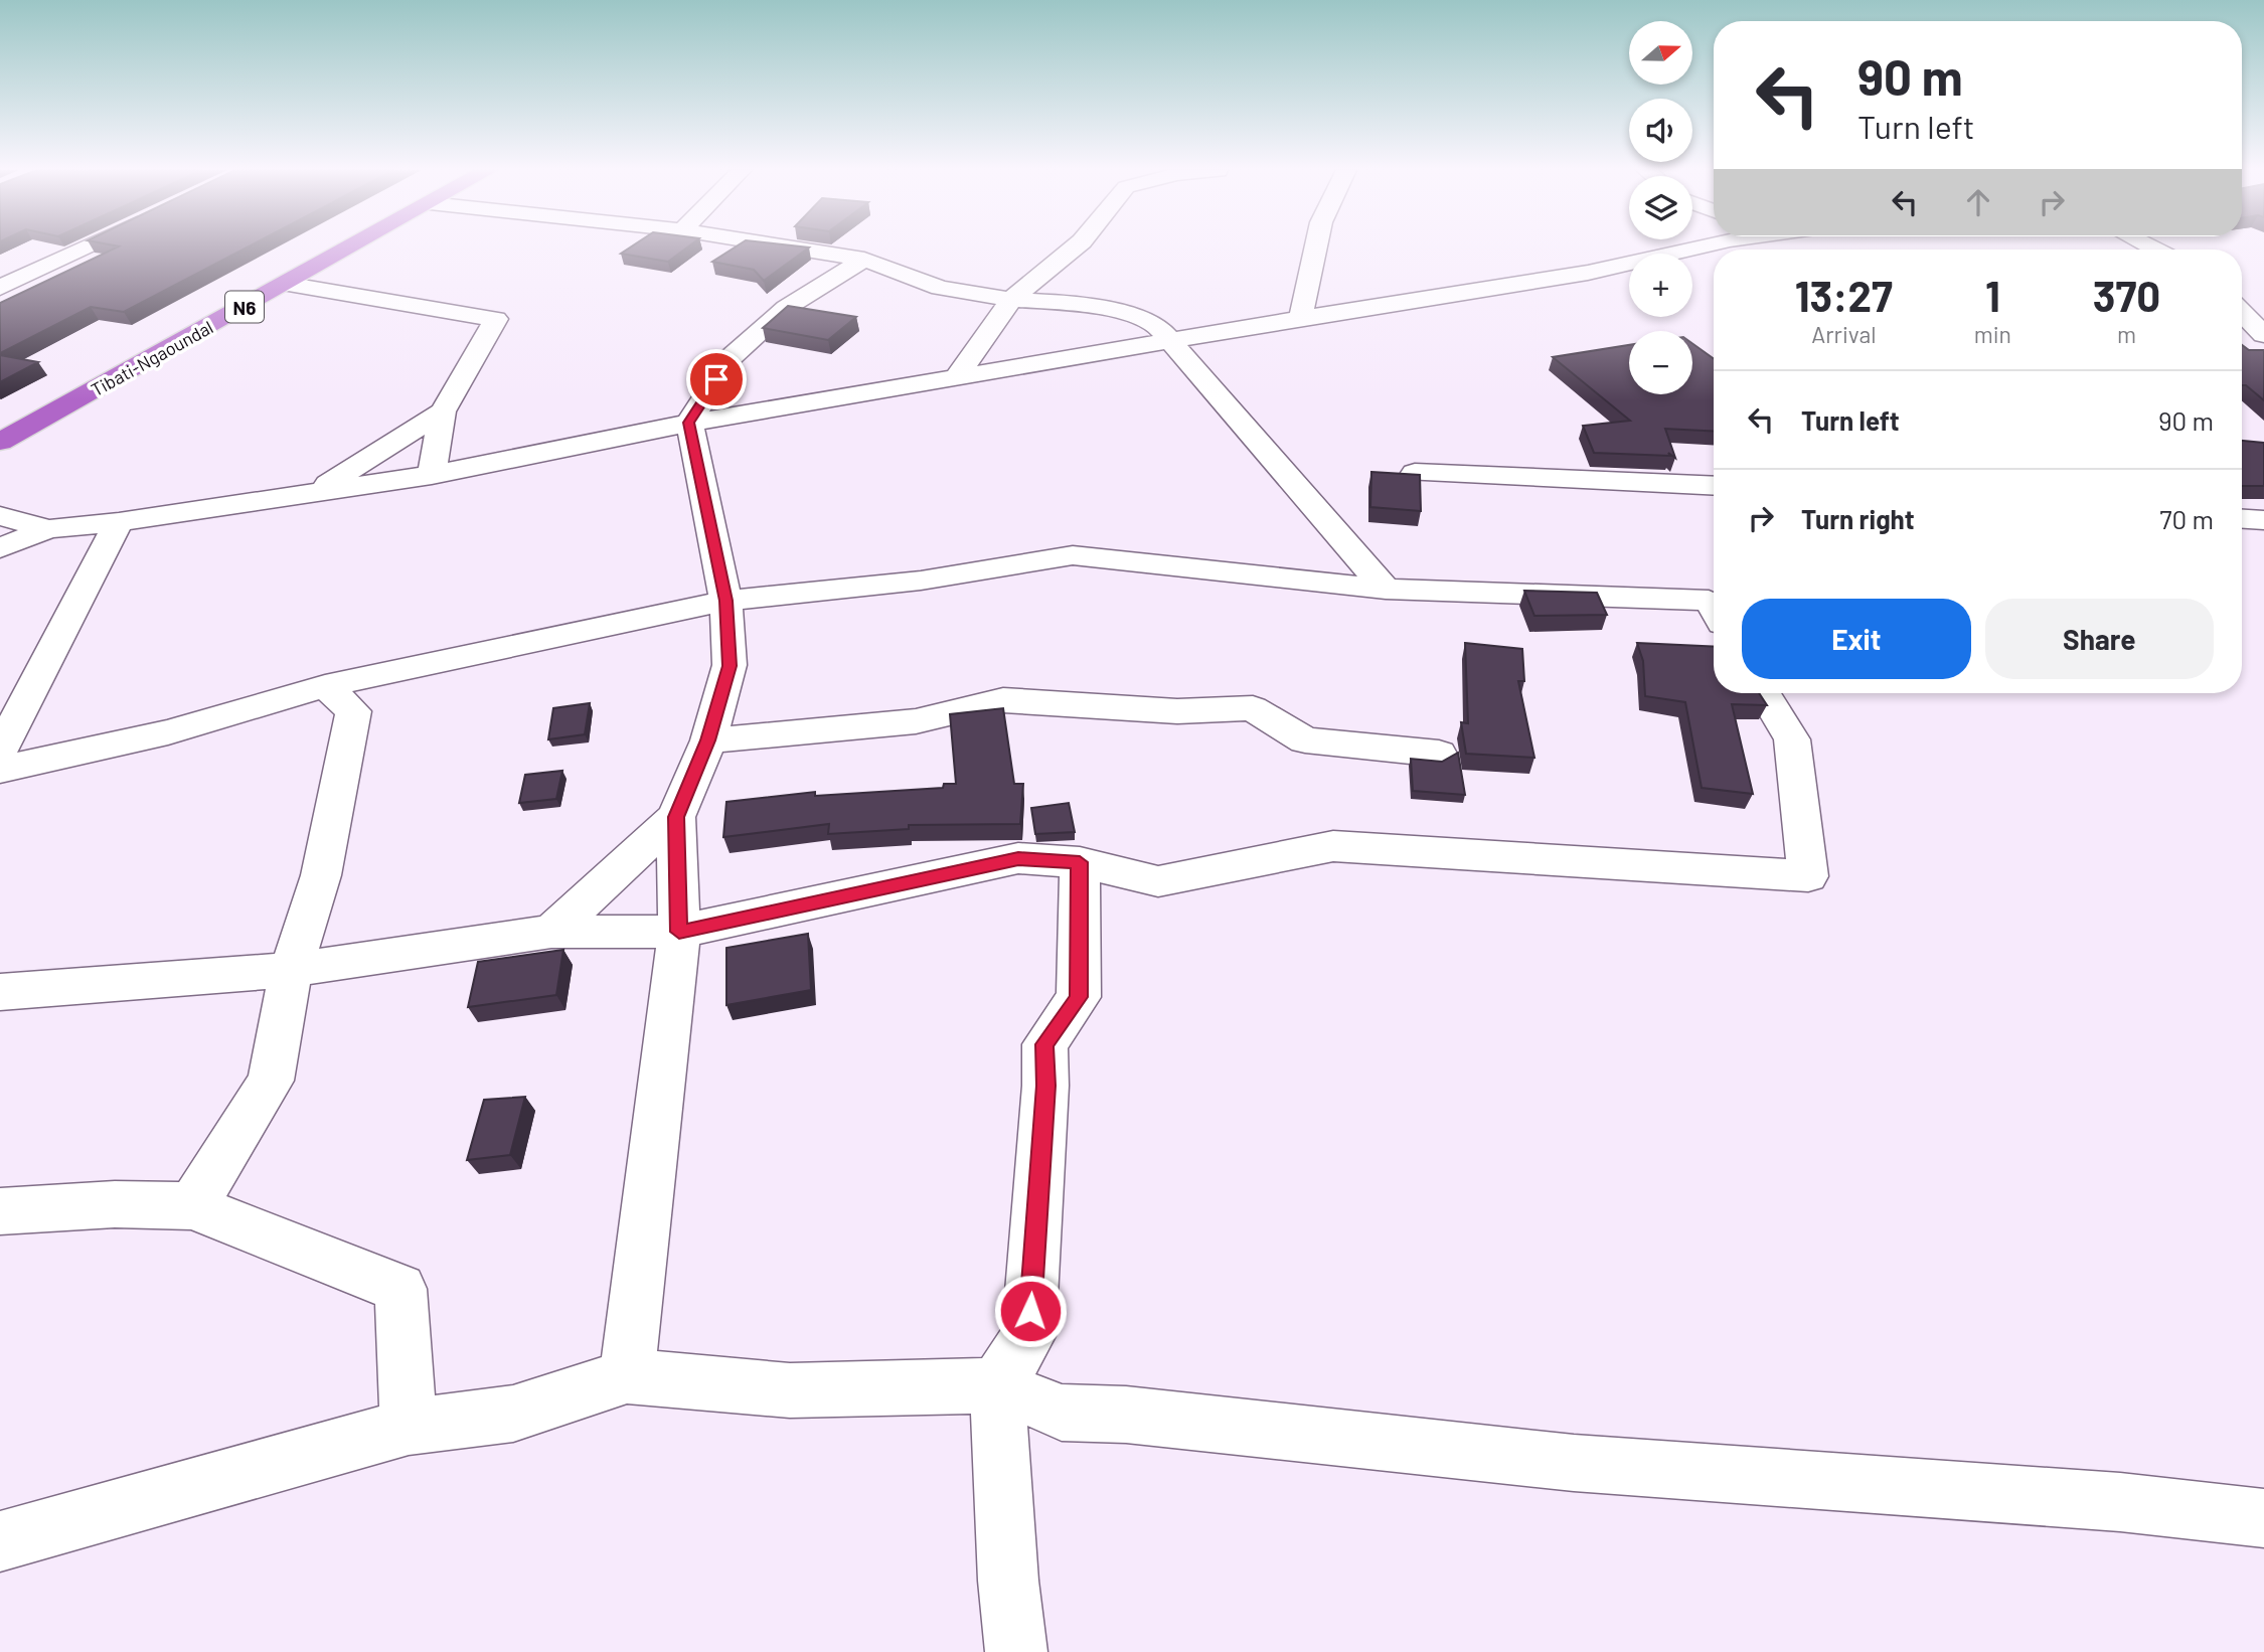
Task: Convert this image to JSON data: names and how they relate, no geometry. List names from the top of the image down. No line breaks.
{"streets":{"highway":["N6","Tibati-Ngaoundal"]},"north":"right","page":{"map_buttons":["+","−"],"turn":["90 m","Turn left"],"eta":["13:27","Arrival","1","min","370","m"],"list":[{"name":"Turn left","value":"90 m"},{"name":"Turn right","value":"70 m"}],"buttons":["Exit","Share"]}}
